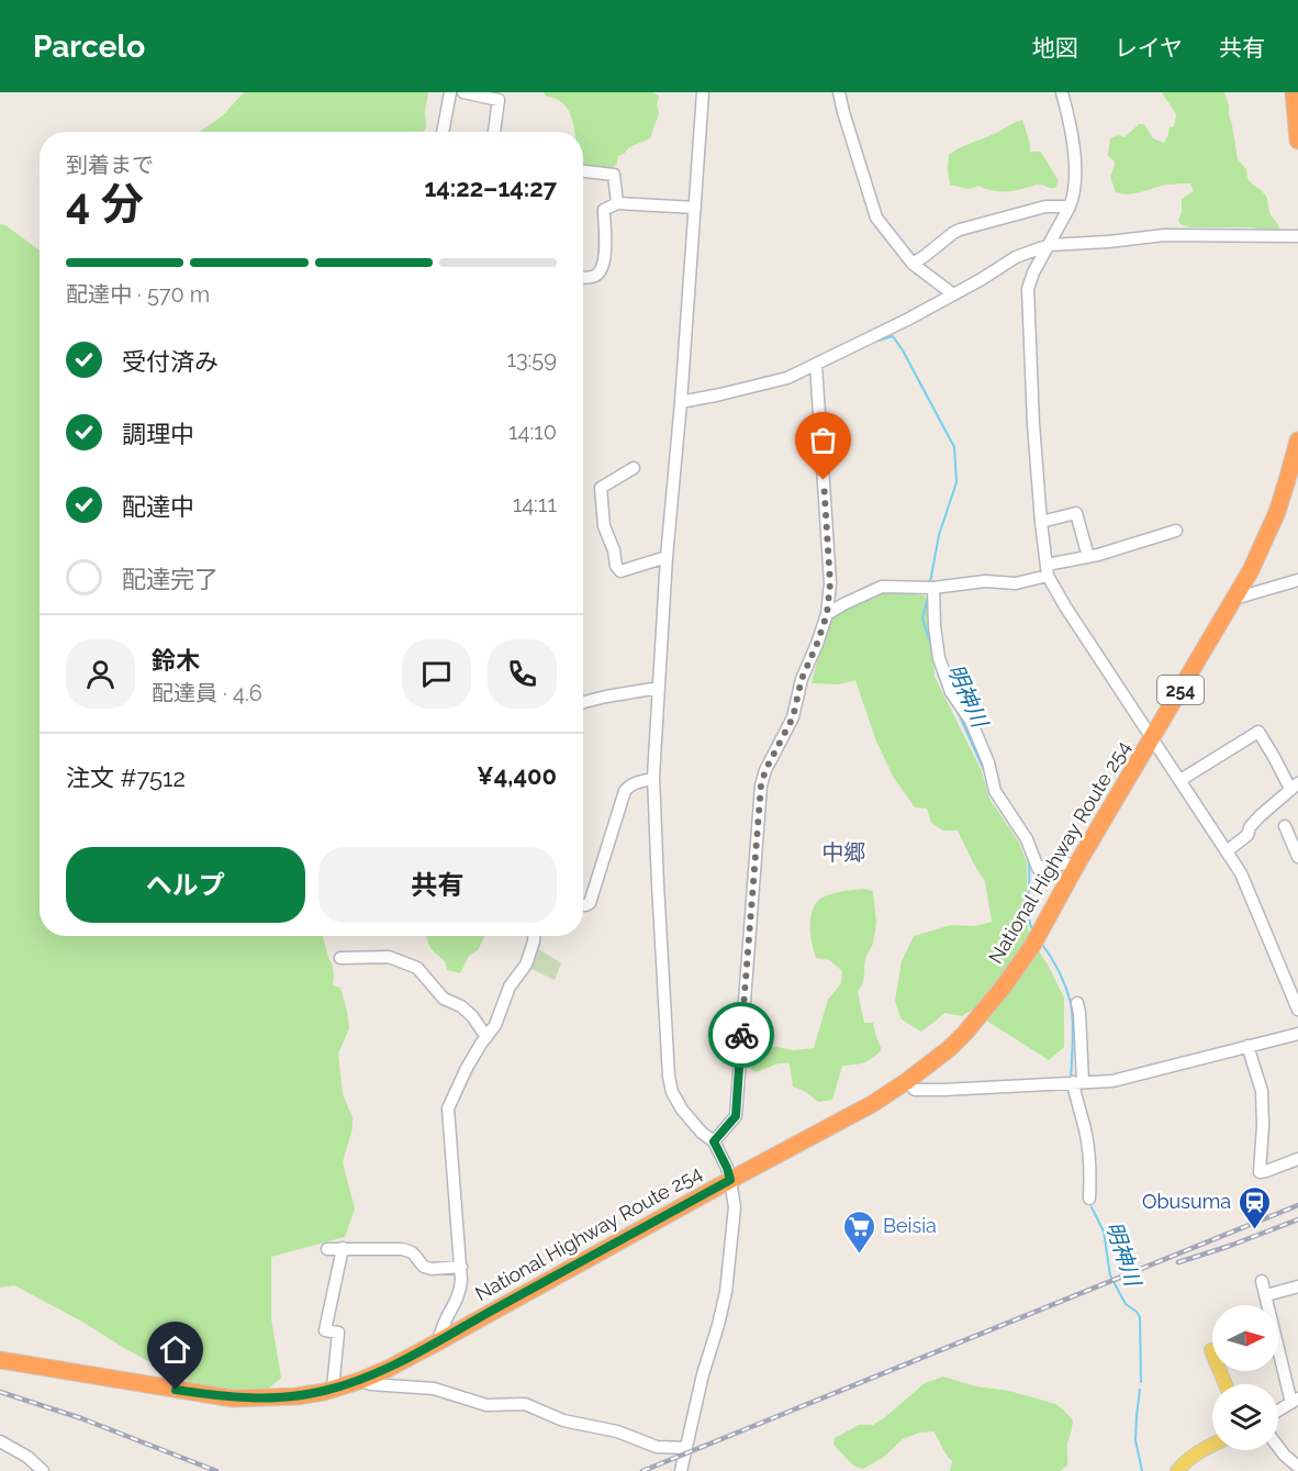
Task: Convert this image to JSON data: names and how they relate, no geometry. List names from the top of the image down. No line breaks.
{"streets":{"highway":["254","National Highway Route 254"]},"districts":["中郷"],"water":["明神川"],"places":{"station":["Obusuma"],"supermarket":["Beisia"]},"north":"right","page":{"header":"Parcelo","nav":["地図","レイヤ","共有"],"heading":["4 分","到着まで","14:22–14:27"],"panel":["鈴木","配達員 · 4.6","注文 #7512","¥4,400"],"bar":"配達中 · 570 m","list":[["受付済み","13:59"],["調理中","14:10"],["配達中","14:11"],"配達完了"],"buttons":["ヘルプ","共有"]}}
